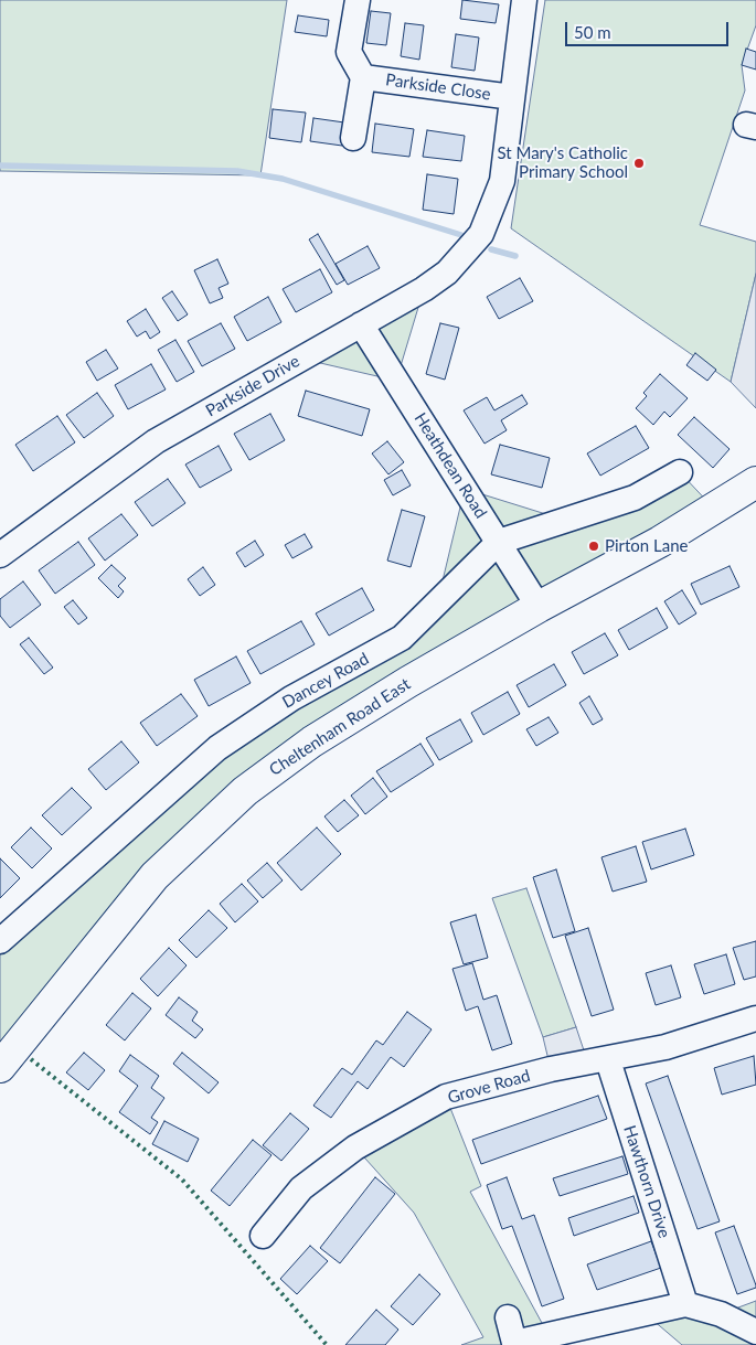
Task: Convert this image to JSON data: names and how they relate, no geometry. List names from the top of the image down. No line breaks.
{"streets":{"main road":["Cheltenham Road East"],"street":["Parkside Close","Parkside Drive","Heathdean Road","Dancey Road","Grove Road","Hawthorn Drive"]},"crossings":[["Parkside Close","Parkside Drive"],["Parkside Drive","Heathdean Road"],["Heathdean Road","Dancey Road"],["Heathdean Road","Cheltenham Road East"],["Grove Road","Hawthorn Drive"]],"places":["St Mary's Catholic Primary School","Pirton Lane"],"scale_bar":"50 m"}
